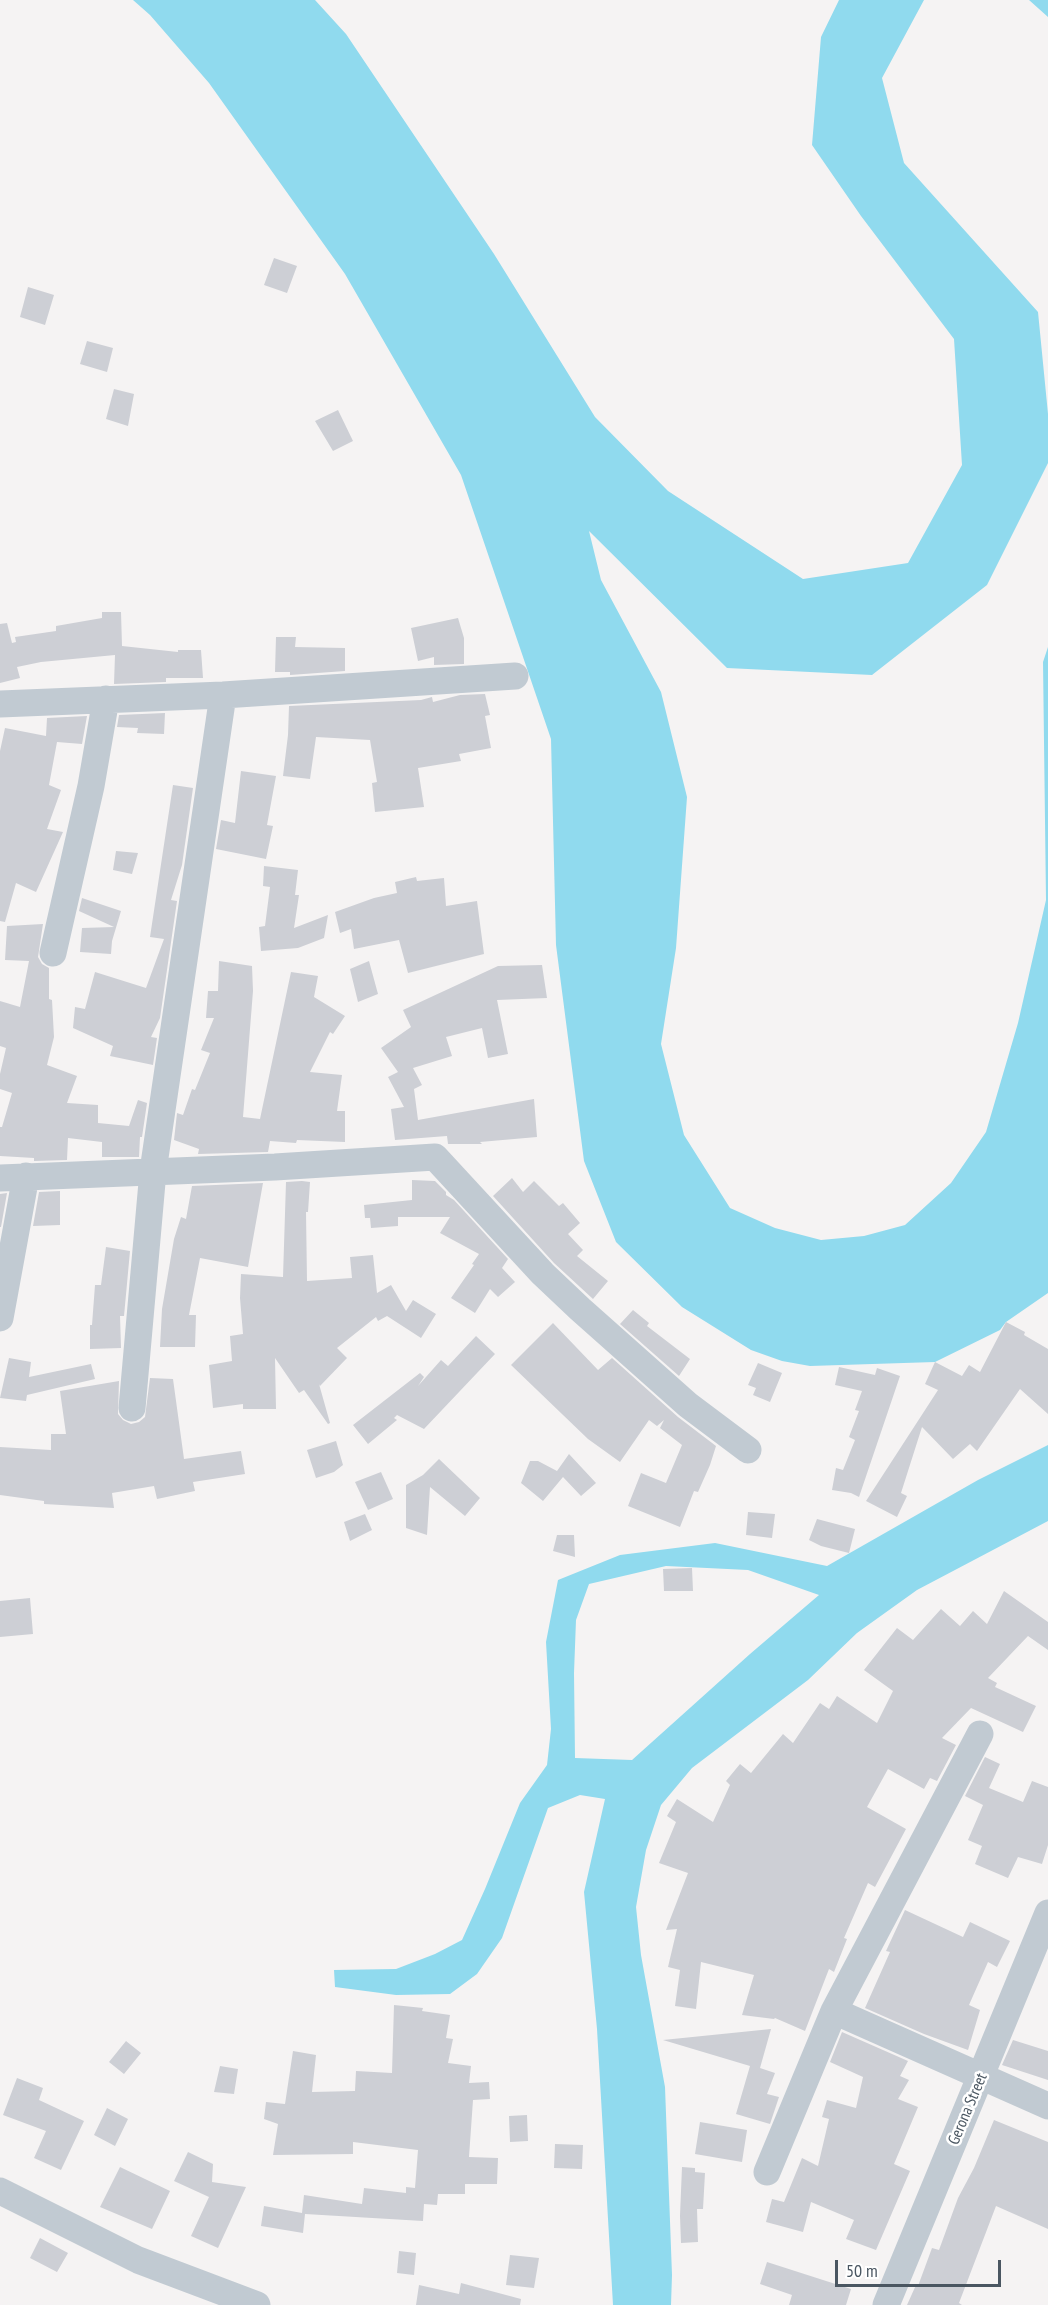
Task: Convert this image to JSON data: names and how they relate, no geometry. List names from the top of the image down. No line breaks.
{"streets":{"street":["Gerona Street"]},"scale_bar":"50 m"}
